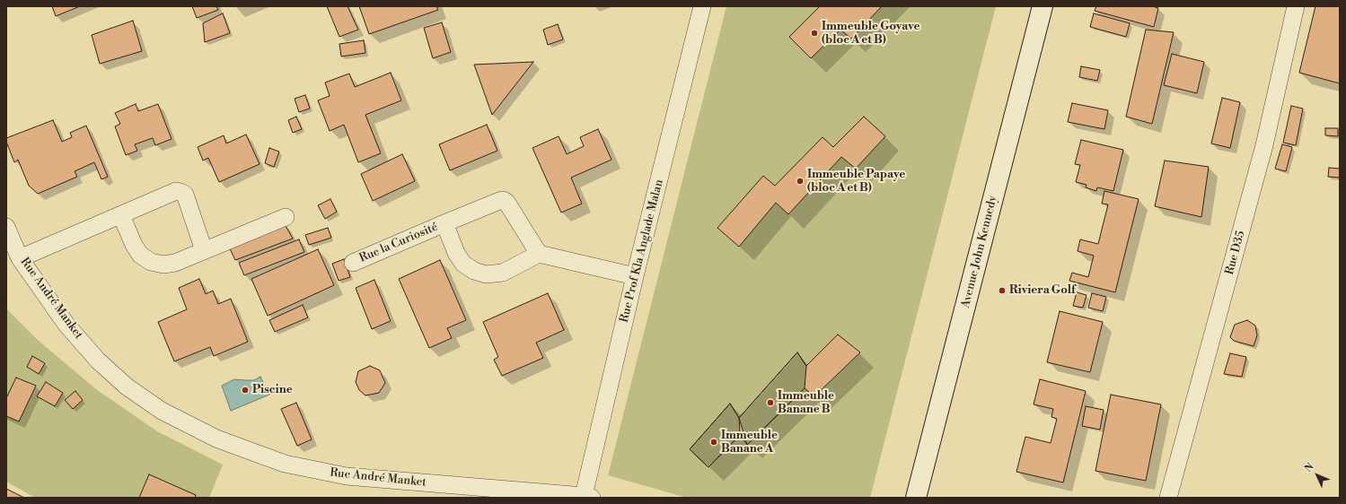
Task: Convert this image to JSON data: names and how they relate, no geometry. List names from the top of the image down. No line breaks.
{"streets":{"main road":["Avenue John Kennedy"],"street":["Rue la Curiosité","Rue Prof Kla Anglade Malan","Rue D35","Rue André Manket"]},"crossings":[["Rue Prof Kla Anglade Malan","Rue André Manket"]],"places":["Immeuble Goyave (bloc A et B)","Immeuble Papaye (bloc A et B)","Riviera Golf","Piscine","Immeuble Banane B","Immeuble Banane A"],"north":"top left"}
